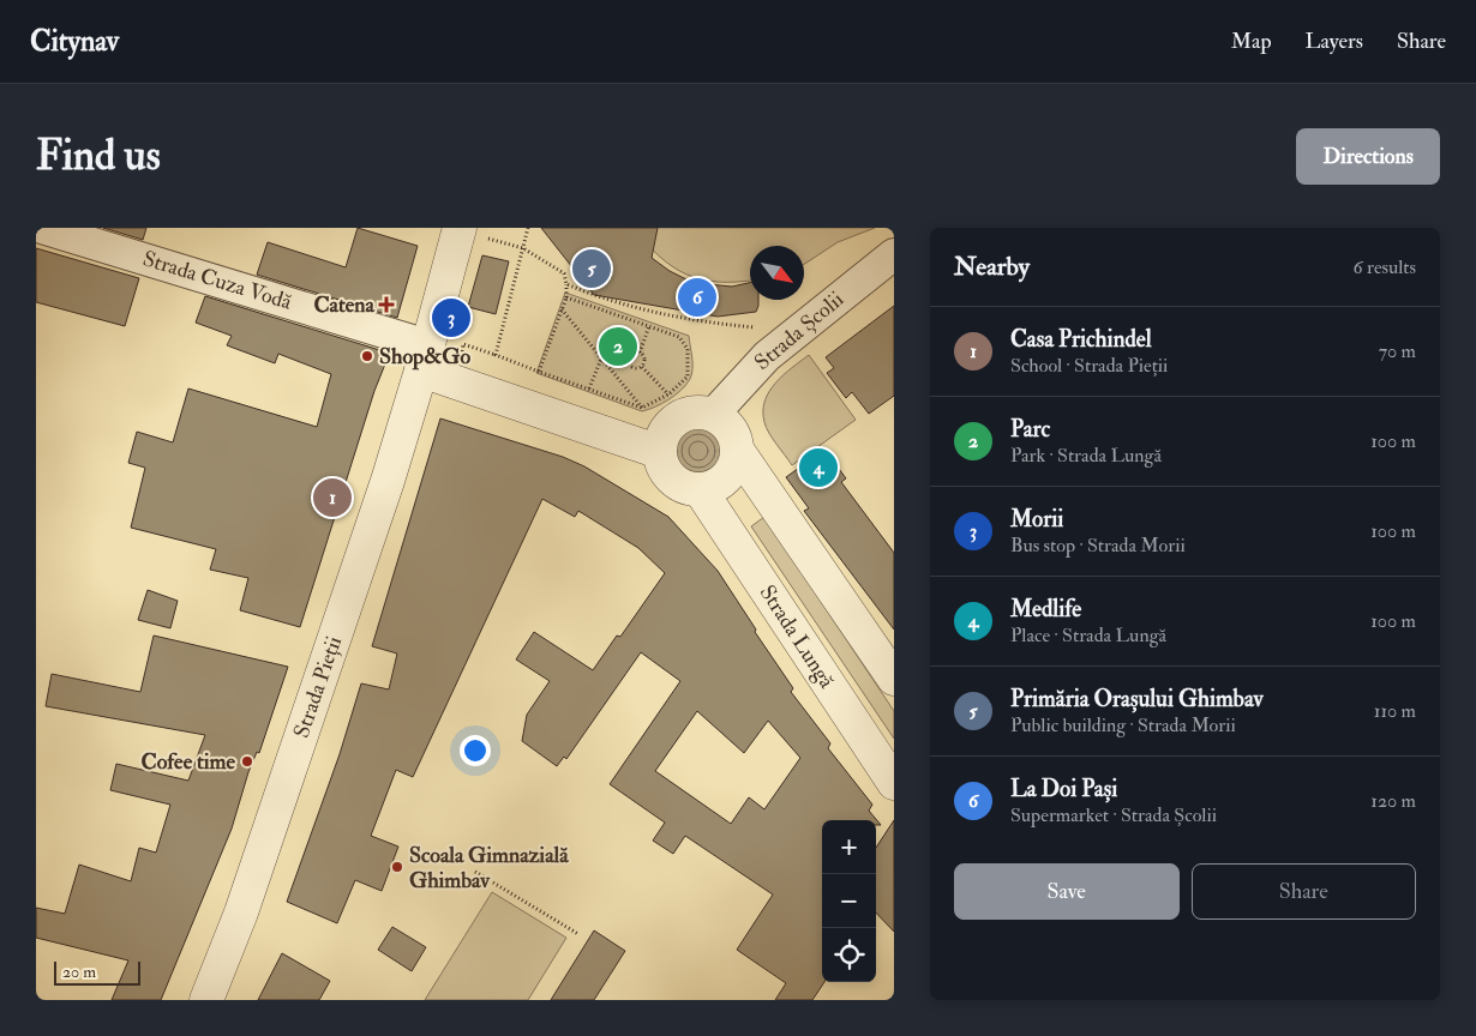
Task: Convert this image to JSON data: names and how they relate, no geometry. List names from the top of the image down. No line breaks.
{"streets":{"street":["Strada Cuza Vodă","Strada Școlii","Strada Lungă","Strada Pieții"]},"crossings":[["Strada Cuza Vodă","Strada Pieții"],["Strada Școlii","Strada Lungă"]],"places":{"health":["Catena"],"other":["Shop&Go","Cofee time","Scoala Gimnazială Ghimbav"]},"scale_bar":"20 m","north":"bottom right","page":{"header":"Citynav","nav":["Map","Layers","Share"],"buttons":["Directions",["Save","Share"]],"title":"Find us","heading":["Nearby","6 results"],"pins":["5","6","3","2","4","1"],"list":[{"mark":"1","name":"Casa Prichindel","note":"School · Strada Pieții","value":"70 m"},{"mark":"2","name":"Parc","note":"Park · Strada Lungă","value":"100 m"},{"mark":"3","name":"Morii","note":"Bus stop · Strada Morii","value":"100 m"},{"mark":"4","name":"Medlife","note":"Place · Strada Lungă","value":"100 m"},{"mark":"5","name":"Primăria Orașului Ghimbav","note":"Public building · Strada Morii","value":"110 m"},{"mark":"6","name":"La Doi Pași","note":"Supermarket · Strada Școlii","value":"120 m"}],"map_buttons":["+","−"],"scale":"20 m"}}
